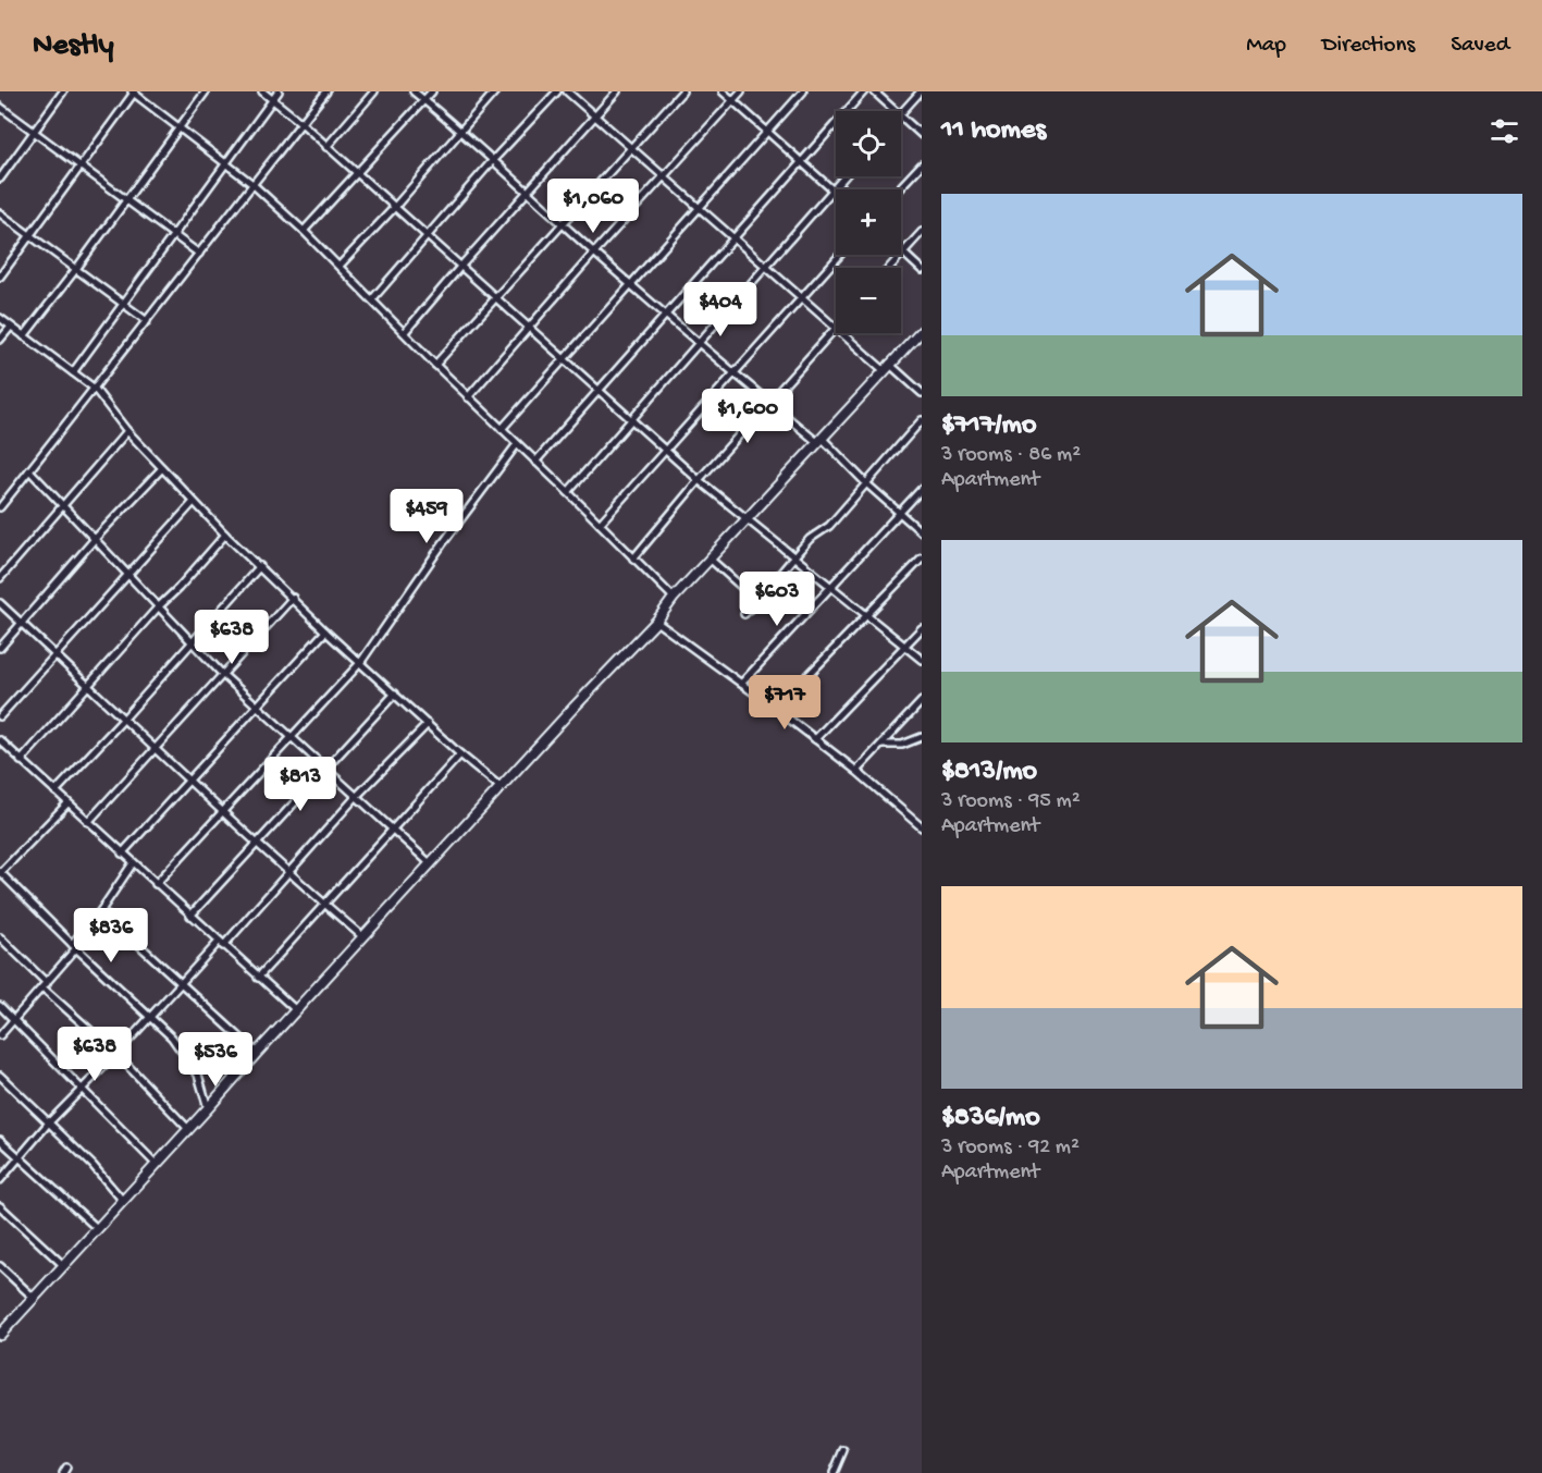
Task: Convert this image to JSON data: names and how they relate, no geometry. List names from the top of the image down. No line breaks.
{"page":{"header":"Nestly","nav":["Map","Directions","Saved"],"heading":"11 homes","map_buttons":["+","−"],"list":[{"name":"$717/mo","note":"3 rooms · 86 m² · Apartment"},{"name":"$813/mo","note":"3 rooms · 95 m² · Apartment"},{"name":"$836/mo","note":"3 rooms · 92 m² · Apartment"}],"price":["$1,060","$404","$1,600","$459","$603","$638","$717","$813","$836","$638","$536"]}}
